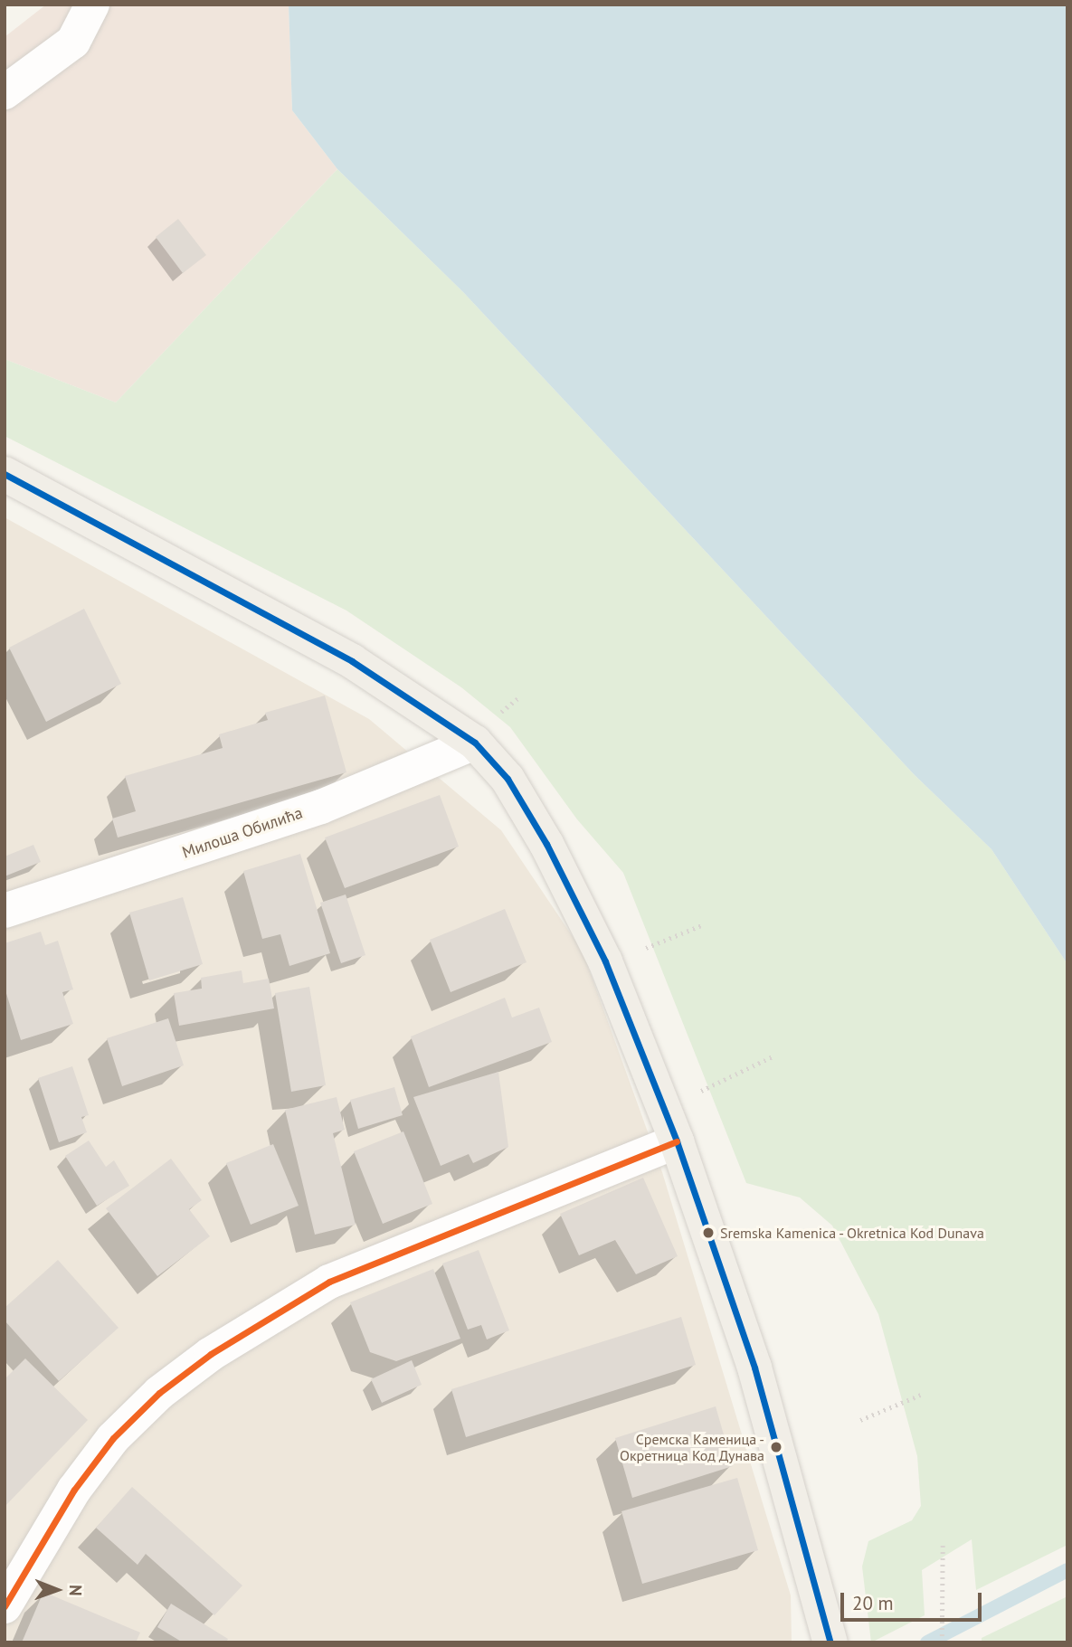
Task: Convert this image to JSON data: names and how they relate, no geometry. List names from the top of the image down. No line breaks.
{"streets":{"street":["Милоша Обилића"]},"places":["Sremska Kamenica - Okretnica Kod Dunava","Сремска Каменица - Окретница Код Дунава"],"scale_bar":"20 m","north":"right"}
